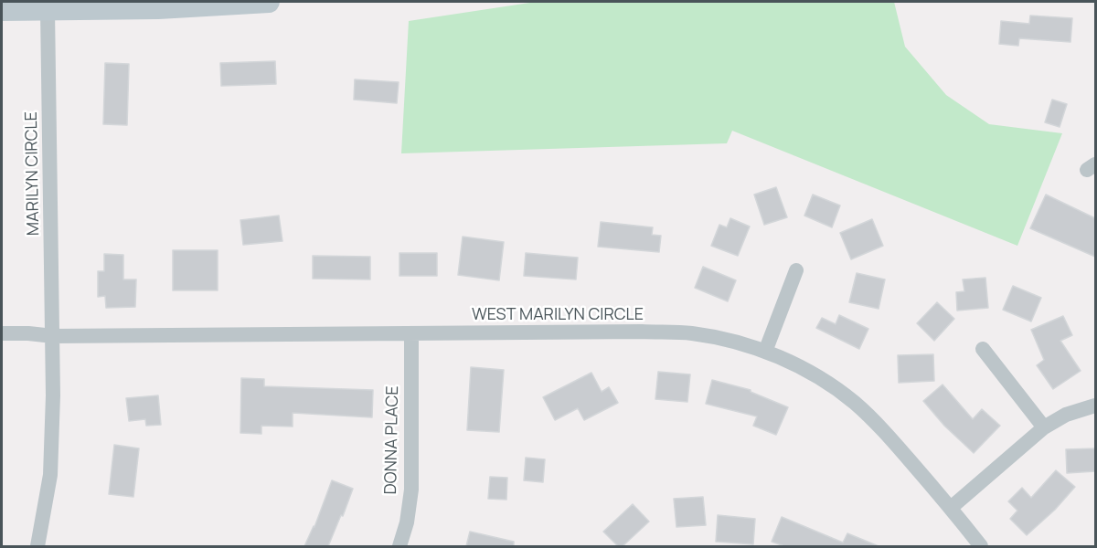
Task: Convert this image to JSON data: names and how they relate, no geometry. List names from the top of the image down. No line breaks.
{"streets":{"street":["MARILYN CIRCLE","WEST MARILYN CIRCLE","DONNA PLACE"]},"crossings":[["MARILYN CIRCLE","WEST MARILYN CIRCLE"],["WEST MARILYN CIRCLE","DONNA PLACE"]]}
